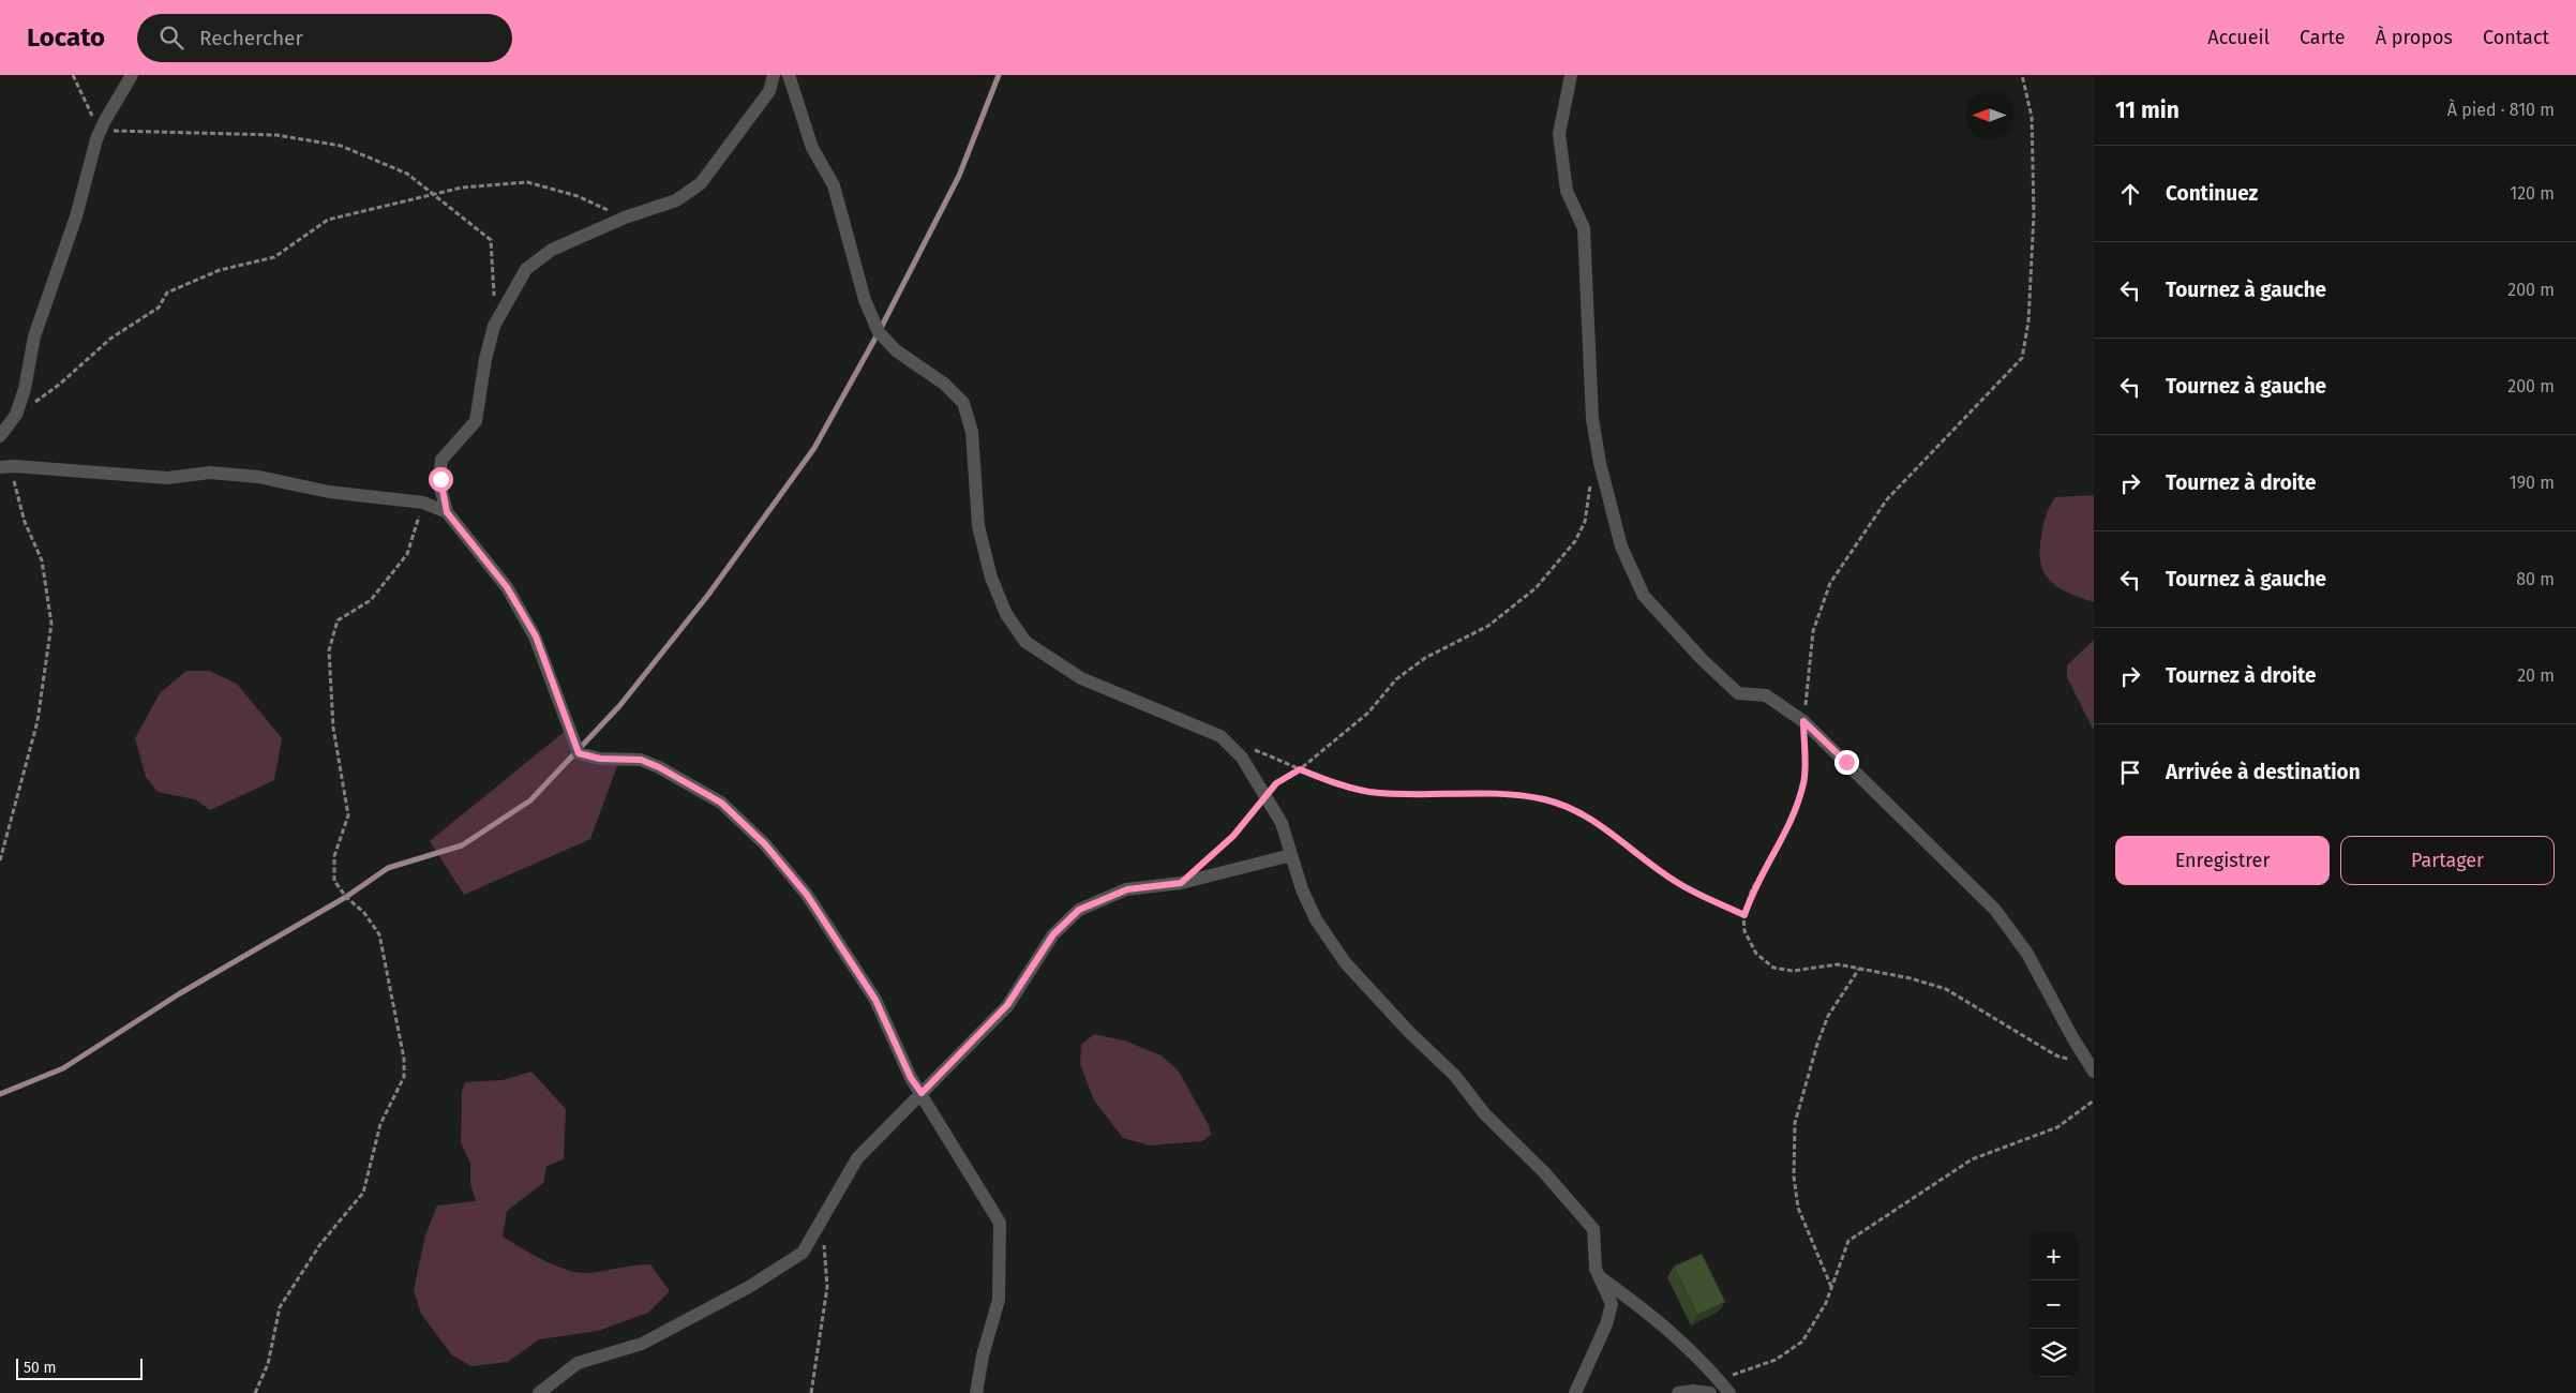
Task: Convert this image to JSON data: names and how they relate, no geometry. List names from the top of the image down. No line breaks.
{"scale_bar":"50 m","north":"left","page":{"header":"Locato","search":"Rechercher","nav":["Accueil","Carte","À propos","Contact"],"heading":["11 min","À pied · 810 m"],"list":[["Continuez","120 m"],["Tournez à gauche","200 m"],["Tournez à gauche","200 m"],["Tournez à droite","190 m"],["Tournez à gauche","80 m"],["Tournez à droite","20 m"],"Arrivée à destination"],"buttons":["Enregistrer","Partager"],"map_buttons":["+","−"],"scale":"50 m"}}
